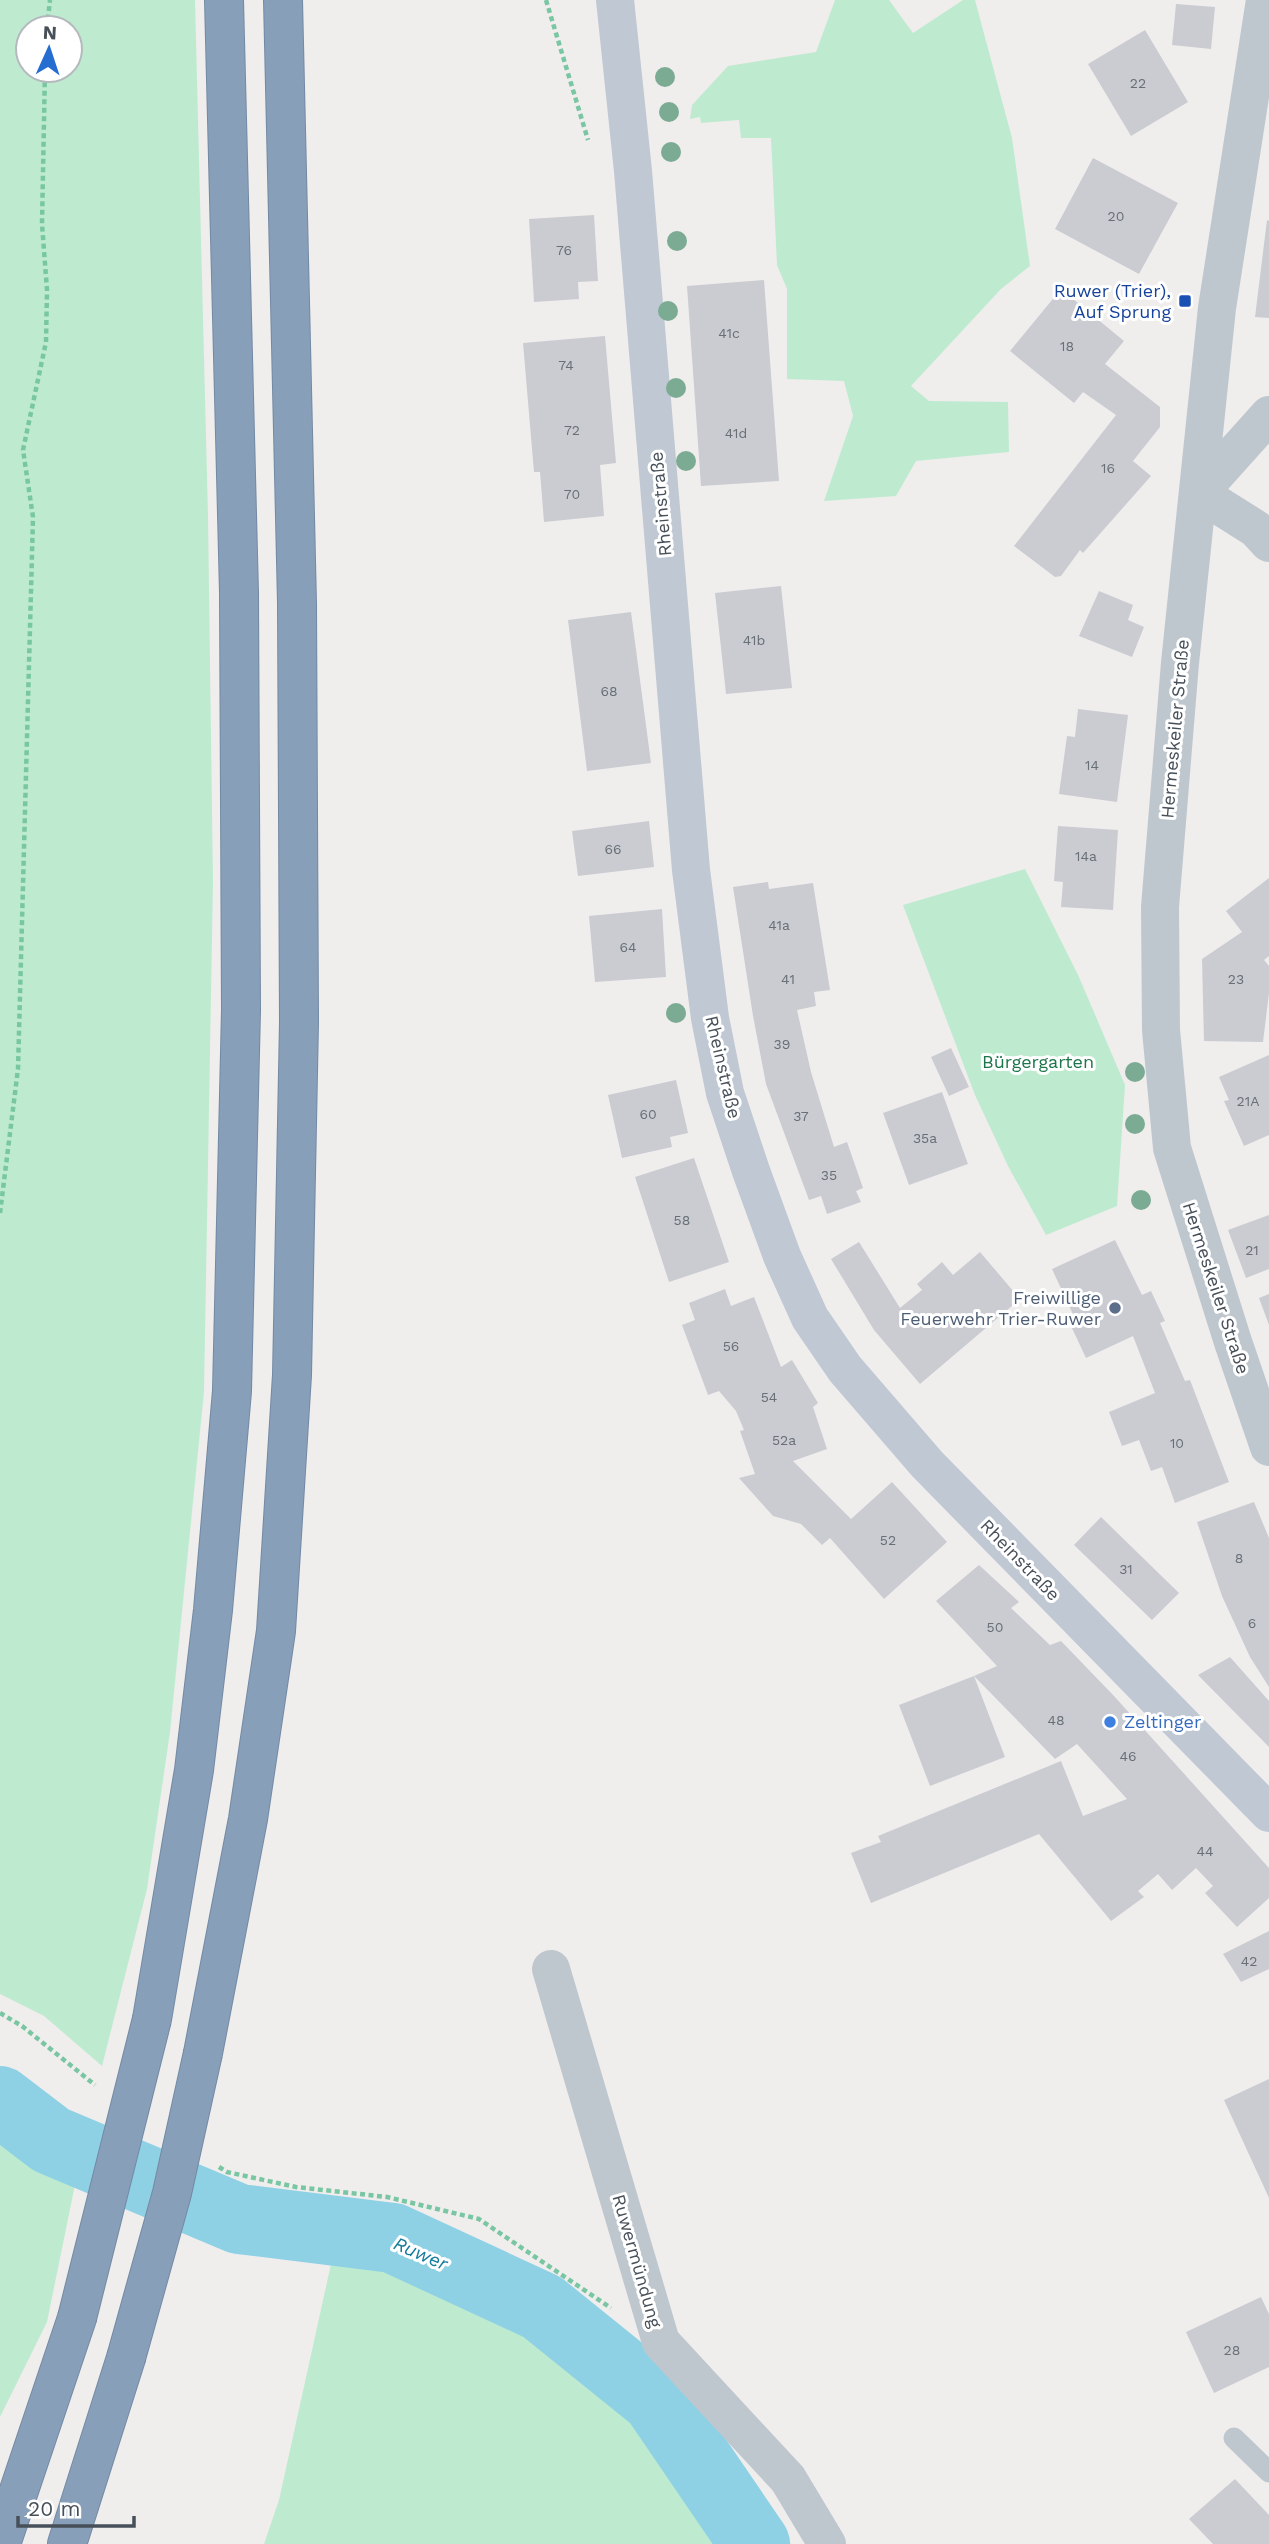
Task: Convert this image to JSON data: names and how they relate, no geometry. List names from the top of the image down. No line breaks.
{"streets":{"main road":["Rheinstraße"],"street":["Hermeskeiler Straße","Ruwermündung"]},"water":["Ruwer"],"parks":["Bürgergarten"],"places":{"transit":["Ruwer (Trier), Auf Sprung"],"other":["Freiwillige Feuerwehr Trier-Ruwer","Zeltinger"]},"house_numbers":["22","20","76","41c","18","74","72","41d","16","70","41b","68","14","66","14a","41a","64","41","23","39","21A","60","37","35a","35","58","21","56","54","52a","10","52","8","31","6","50","48","46","44","42","28"],"scale_bar":"20 m","north":"top"}
